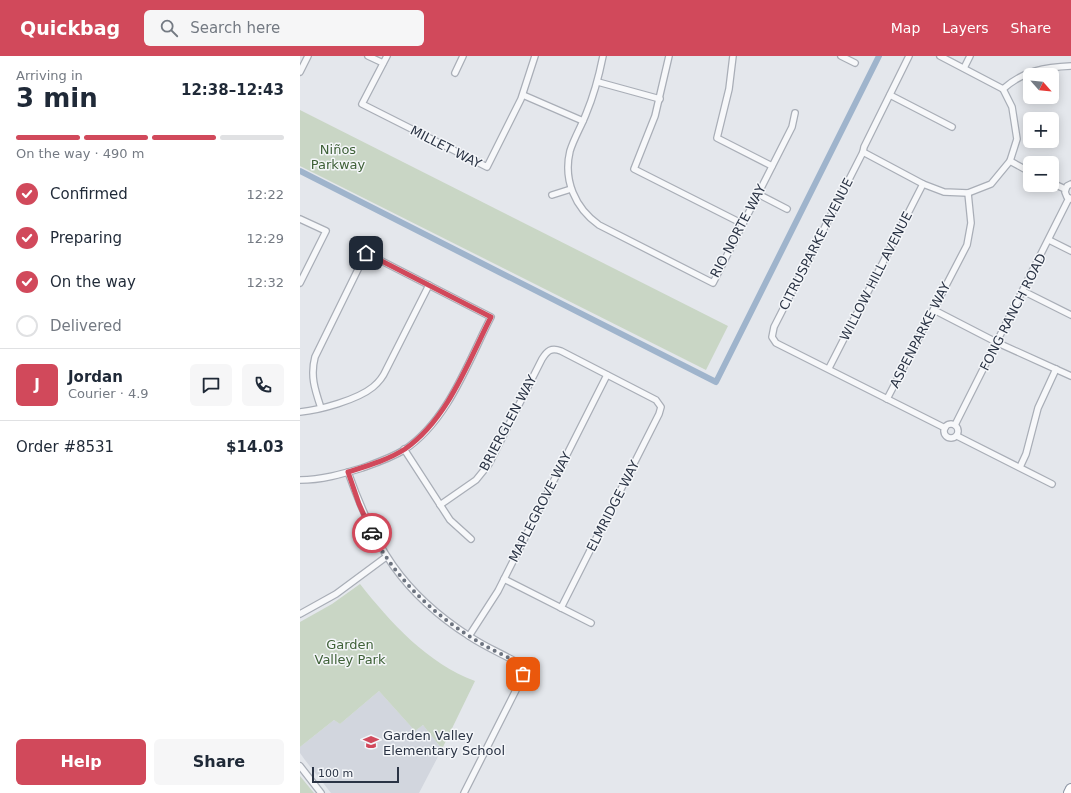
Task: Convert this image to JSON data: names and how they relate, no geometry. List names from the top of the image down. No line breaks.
{"streets":{"street":["MILLET WAY","RIO NORTE WAY","CITRUSPARKE AVENUE","WILLOW HILL AVENUE","FONG RANCH ROAD","ASPENPARKE WAY","BRIERGLEN WAY","ELMRIDGE WAY","MAPLEGROVE WAY"]},"crossings":[["CITRUSPARKE AVENUE","WILLOW HILL AVENUE"],["FONG RANCH ROAD","ASPENPARKE WAY"],["BRIERGLEN WAY","ELMRIDGE WAY"],["BRIERGLEN WAY","MAPLEGROVE WAY"],["ELMRIDGE WAY","MAPLEGROVE WAY"]],"parks":["Niños Parkway","Garden Valley Park"],"places":{"school or university":["Garden Valley Elementary School"]},"scale_bar":"100 m","north":"bottom right","page":{"header":"Quickbag","search":"Search here","nav":["Map","Layers","Share"],"heading":["3 min","Arriving in","12:38–12:43"],"panel":["Jordan","Courier · 4.9","Order #8531","$14.03"],"map_buttons":["+","−"],"bar":"On the way · 490 m","list":[["Confirmed","12:22"],["Preparing","12:29"],["On the way","12:32"],"Delivered"],"round":"J","buttons":["Help","Share"],"scale":"100 m"}}
